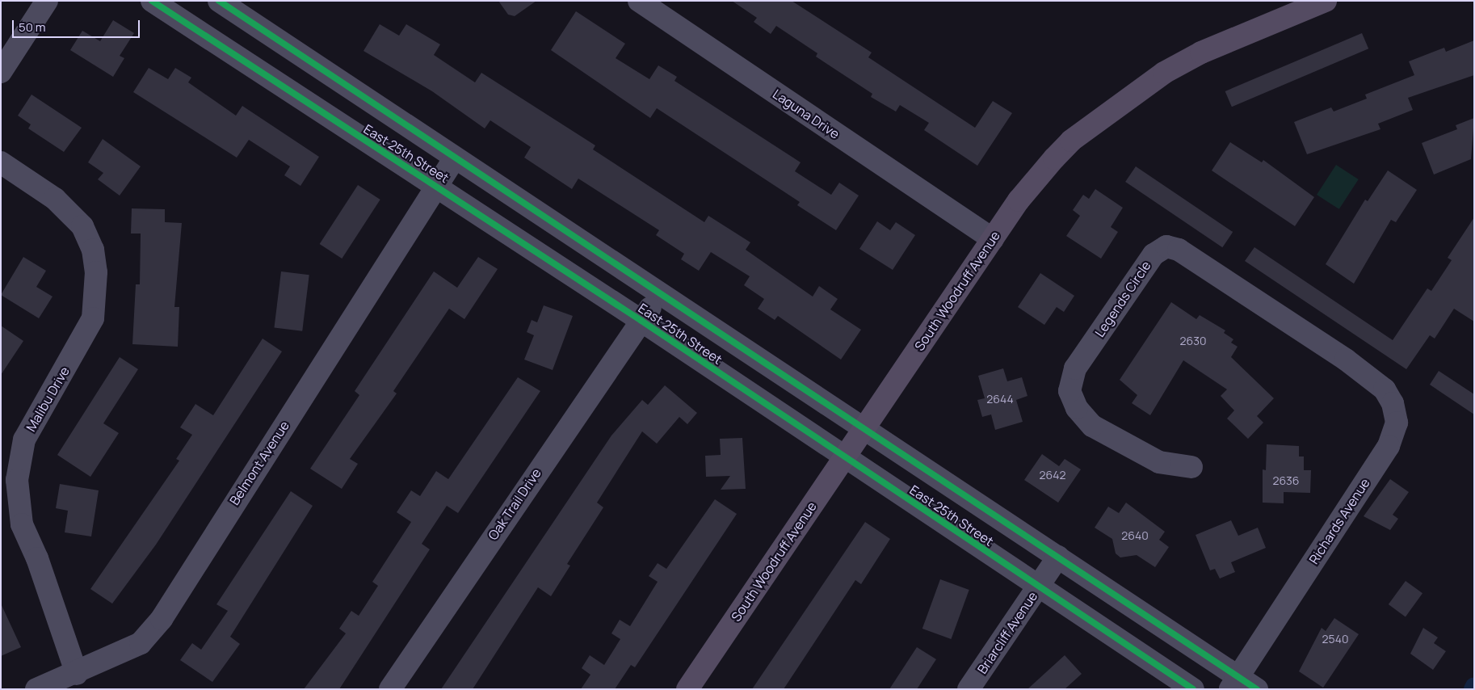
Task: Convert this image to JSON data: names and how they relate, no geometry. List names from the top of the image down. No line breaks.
{"streets":{"main road":["South Woodruff Avenue"],"street":["Laguna Drive","East 25th Street","Legends Circle","Malibu Drive","Belmont Avenue","Oak Trail Drive","Richards Avenue","Briarcliff Avenue"]},"crossings":[["Laguna Drive","South Woodruff Avenue"],["East 25th Street","South Woodruff Avenue"],["East 25th Street","Belmont Avenue"],["East 25th Street","Oak Trail Drive"],["East 25th Street","Richards Avenue"],["East 25th Street","Briarcliff Avenue"],["Legends Circle","Richards Avenue"],["Malibu Drive","Belmont Avenue"]],"house_numbers":["2630","2644","2642","2636","2640","2540"],"scale_bar":"50 m"}
